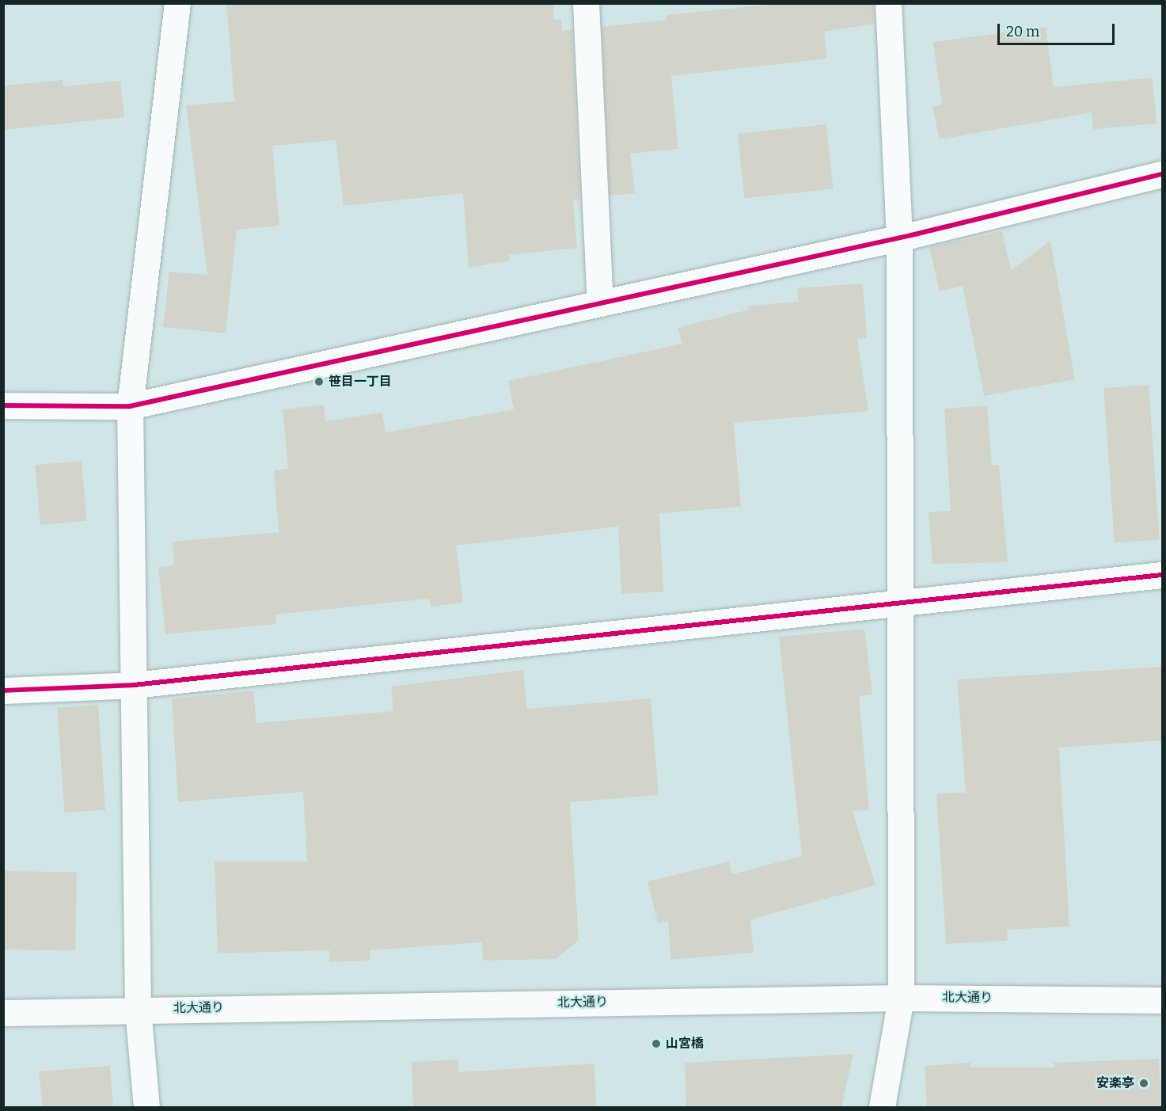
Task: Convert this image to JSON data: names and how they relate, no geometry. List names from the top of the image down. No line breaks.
{"streets":{"street":["北大通り"]},"places":["笹目一丁目","山宮橋","安楽亭"],"scale_bar":"20 m"}
